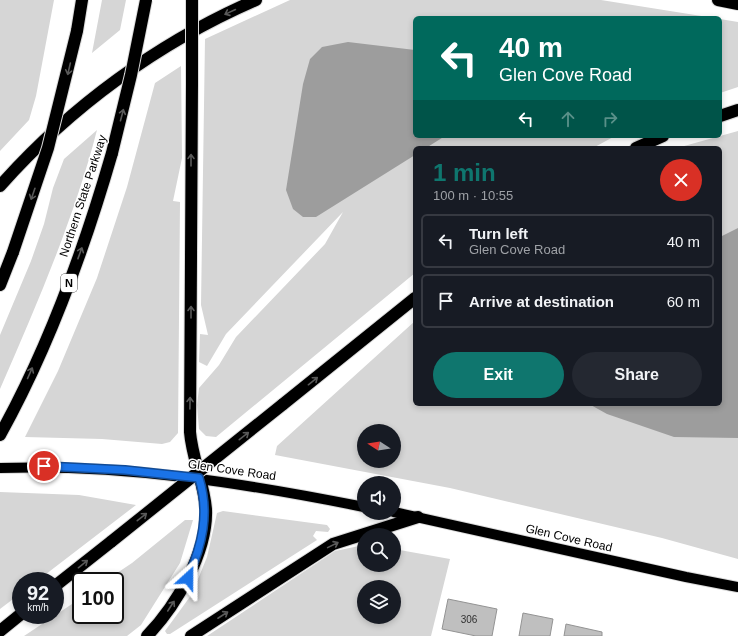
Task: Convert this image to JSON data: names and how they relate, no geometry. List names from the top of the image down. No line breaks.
{"streets":{"highway":["Northern State Parkway","N"],"main road":["Glen Cove Road"]},"house_numbers":["306"],"north":"left","page":{"turn":["40 m","Glen Cove Road"],"heading":["1 min","100 m · 10:55"],"list":[{"name":"Turn left","note":"Glen Cove Road","value":"40 m"},{"name":"Arrive at destination","value":"60 m"}],"buttons":["Exit","Share"],"speed":"92 km/h","limit":"100"}}
